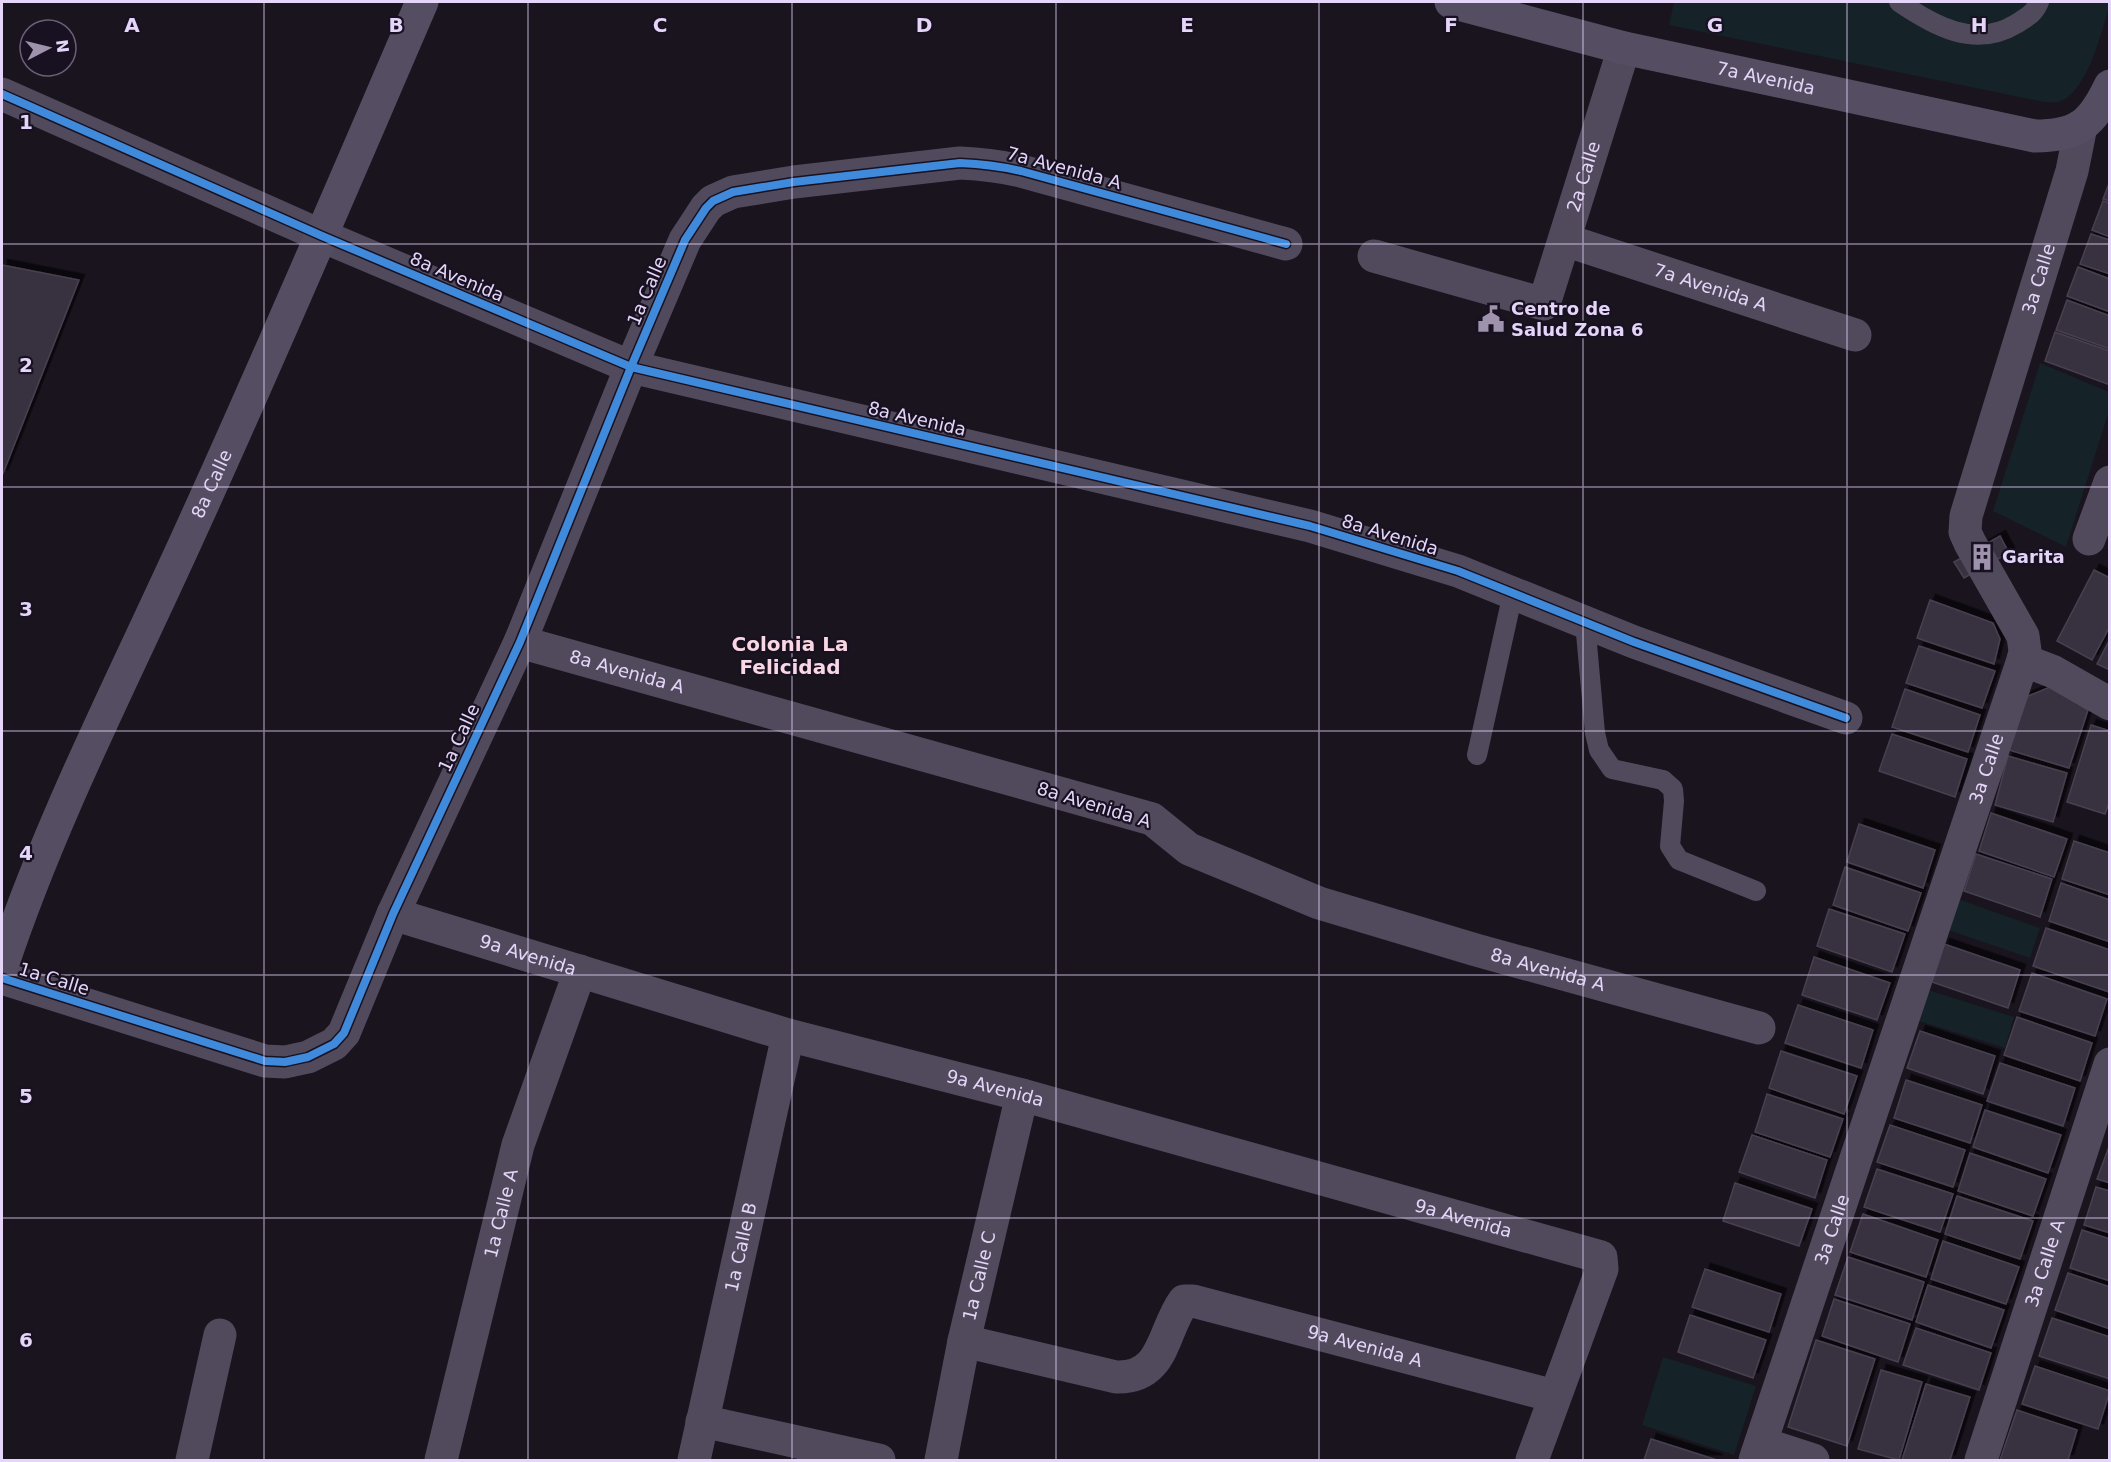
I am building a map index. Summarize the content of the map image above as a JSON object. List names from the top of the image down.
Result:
{
  "streets": {
    "main road": ["7a Avenida", "8a Calle"],
    "street": [
      "7a Avenida A",
      "2a Calle",
      "8a Avenida",
      "3a Calle",
      "1a Calle",
      "8a Avenida A",
      "9a Avenida",
      "1a Calle A",
      "1a Calle B",
      "3a Calle A",
      "1a Calle C",
      "9a Avenida A"
    ]
  },
  "crossings": [
    ["7a Avenida", "2a Calle"],
    ["7a Avenida", "3a Calle"],
    ["7a Avenida A", "2a Calle"],
    ["7a Avenida A", "1a Calle"],
    ["8a Avenida", "1a Calle"],
    ["8a Avenida", "8a Calle"],
    ["1a Calle", "8a Avenida A"],
    ["1a Calle", "9a Avenida"],
    ["9a Avenida", "1a Calle A"],
    ["9a Avenida", "1a Calle B"],
    ["9a Avenida", "1a Calle C"],
    ["9a Avenida", "9a Avenida A"],
    ["1a Calle C", "9a Avenida A"]
  ],
  "districts": ["Colonia La Felicidad"],
  "places": {
    "public building": ["Centro de Salud Zona 6"],
    "building": ["Garita"]
  },
  "north": "right",
  "grid": {
    "columns": [
      "A",
      "B",
      "C",
      "D",
      "E",
      "F",
      "G",
      "H"
    ],
    "rows": [
      "1",
      "2",
      "3",
      "4",
      "5",
      "6"
    ]
  }
}
